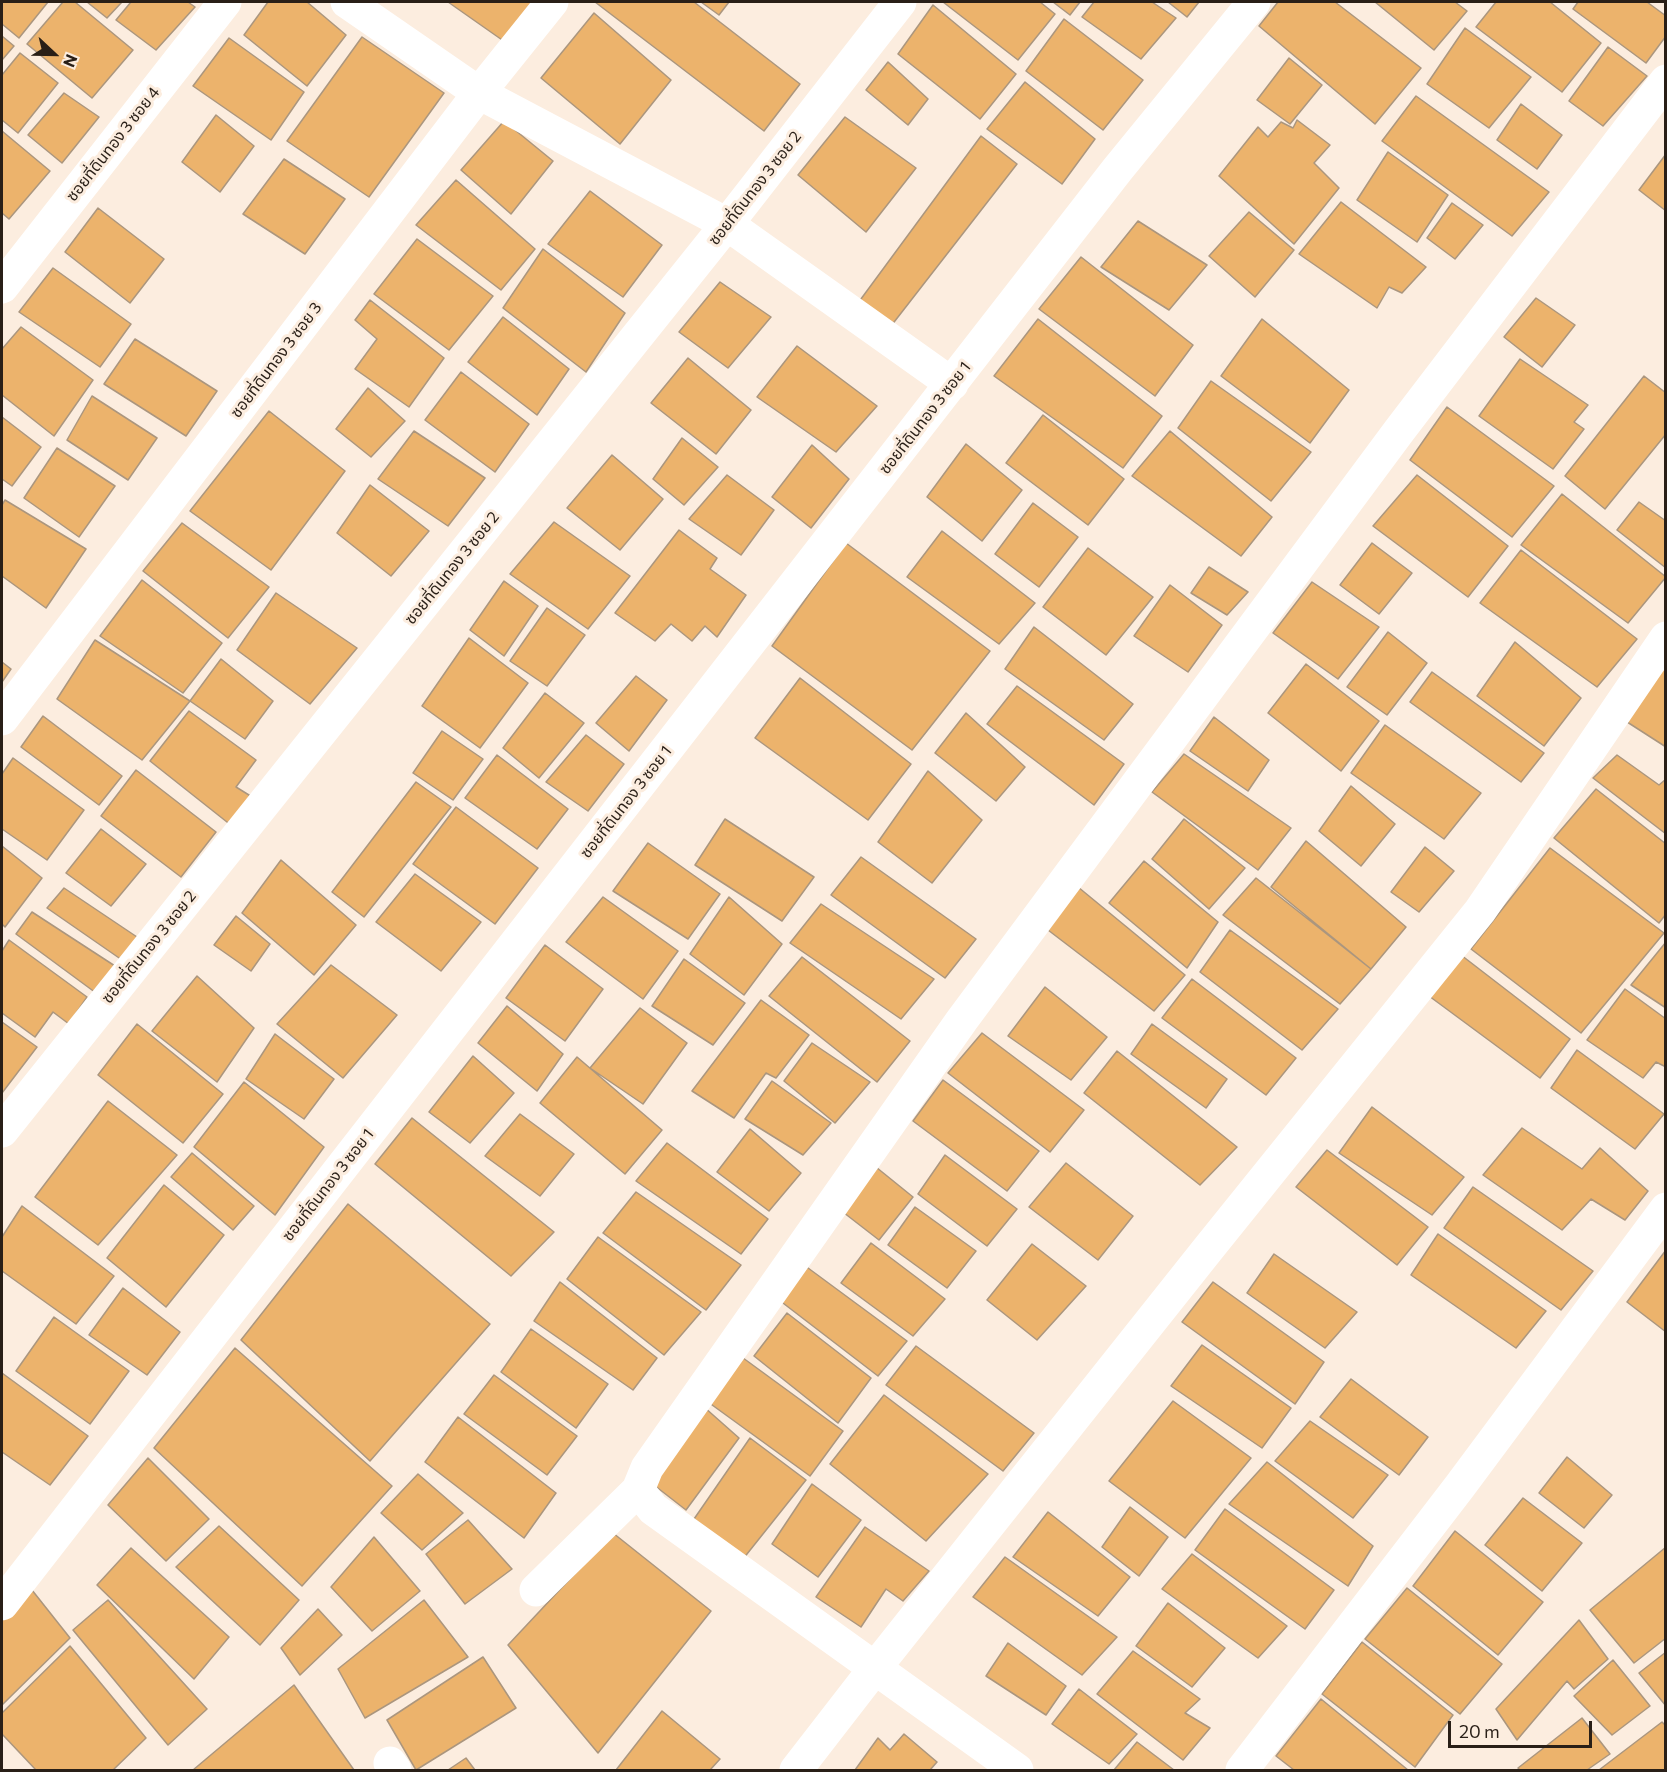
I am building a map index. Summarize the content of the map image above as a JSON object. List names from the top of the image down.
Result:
{
  "streets": {
    "street": [
      "ซอยที่ดินทอง 3 ซอย 4",
      "ซอยที่ดินทอง 3 ซอย 2",
      "ซอยที่ดินทอง 3 ซอย 3",
      "ซอยที่ดินทอง 3 ซอย 1"
    ]
  },
  "scale_bar": "20 m",
  "north": "right"
}
